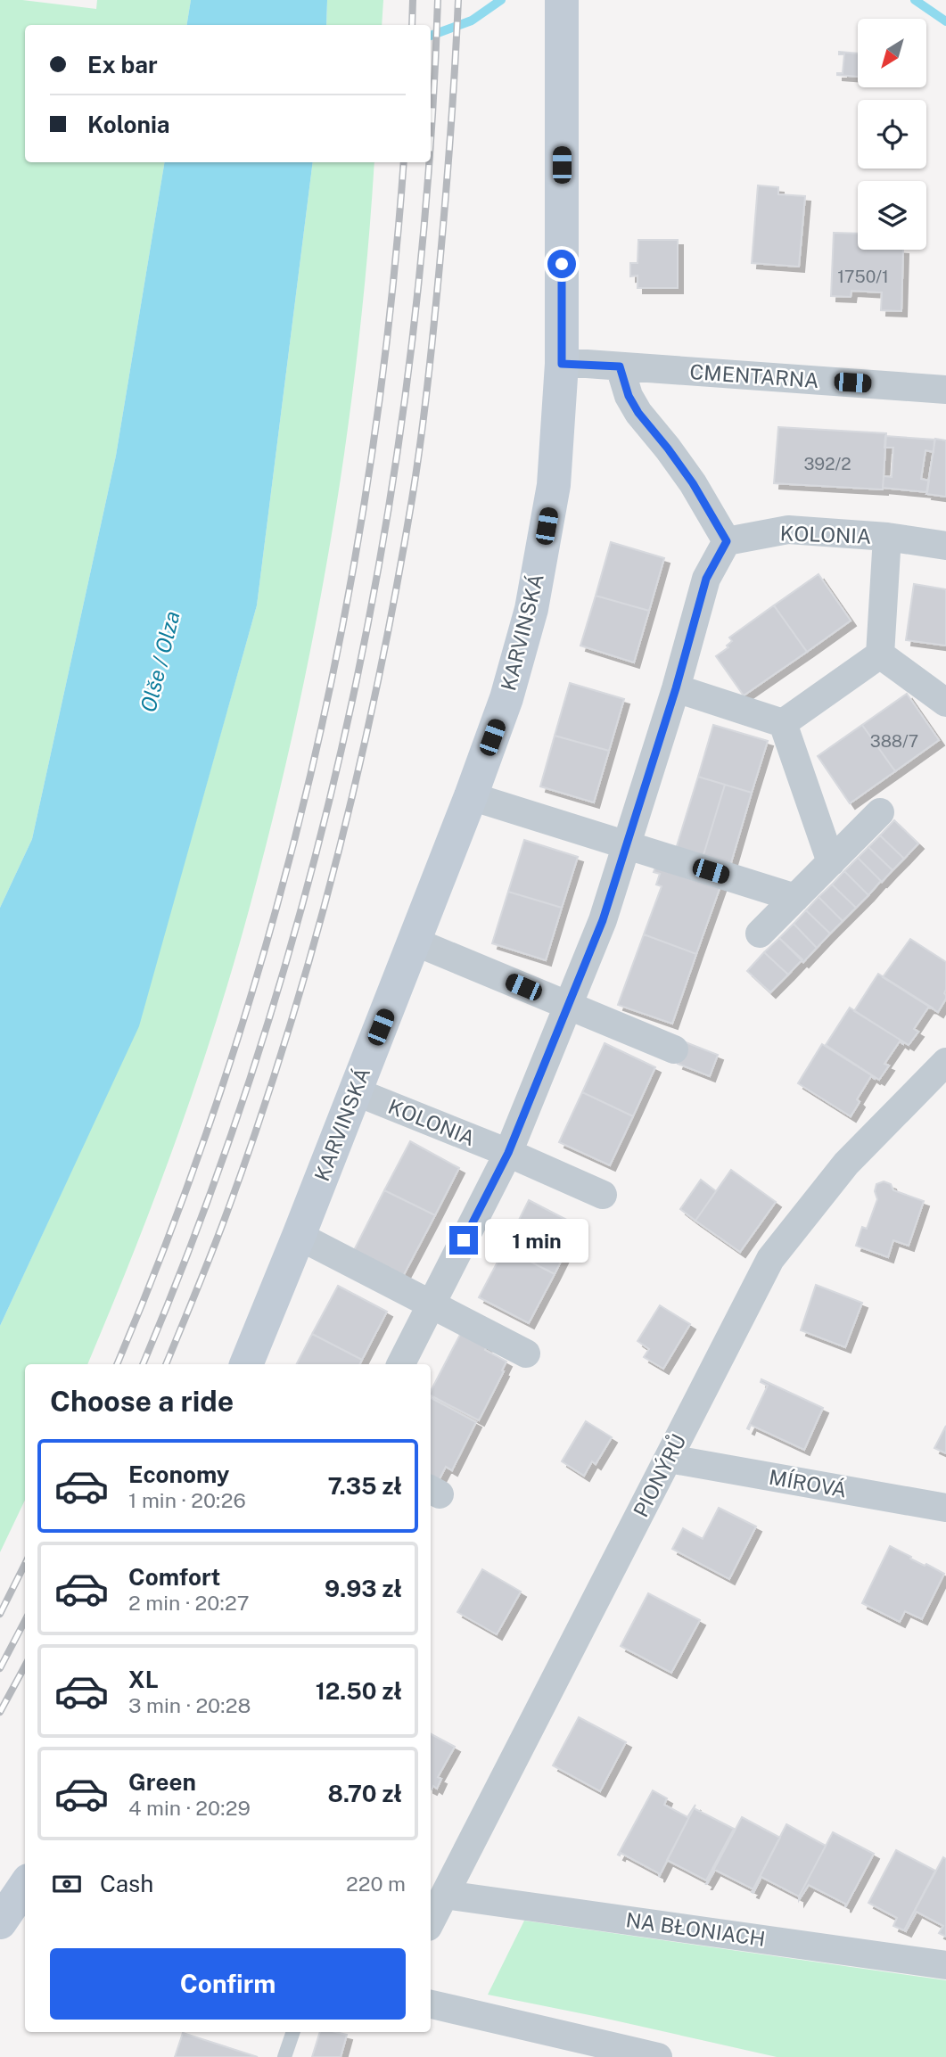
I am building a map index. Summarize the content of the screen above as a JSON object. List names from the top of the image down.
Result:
{
  "streets": {
    "main road": ["KARVINSKÁ"],
    "street": [
      "CMENTARNA",
      "KOLONIA",
      "PIONÝRŮ",
      "MÍROVÁ",
      "NA BŁONIACH"
    ]
  },
  "crossings": [
    ["CMENTARNA", "KARVINSKÁ"],
    ["KOLONIA", "KARVINSKÁ"],
    ["PIONÝRŮ", "MÍROVÁ"],
    ["PIONÝRŮ", "NA BŁONIACH"]
  ],
  "water": ["Olše / Olza"],
  "house_numbers": ["1750/1", "392/2", "388/7"],
  "north": "bottom left",
  "page": {
    "banner": ["Ex bar", "Kolonia"],
    "bubble": "1 min",
    "heading": "Choose a ride",
    "list": [
      {
        "name": "Economy",
        "note": "1 min · 20:26",
        "value": "7.35 zł"
      },
      {
        "name": "Comfort",
        "note": "2 min · 20:27",
        "value": "9.93 zł"
      },
      {
        "name": "XL",
        "note": "3 min · 20:28",
        "value": "12.50 zł"
      },
      {
        "name": "Green",
        "note": "4 min · 20:29",
        "value": "8.70 zł"
      }
    ],
    "pay": ["Cash", "220 m"],
    "buttons": "Confirm"
  }
}
